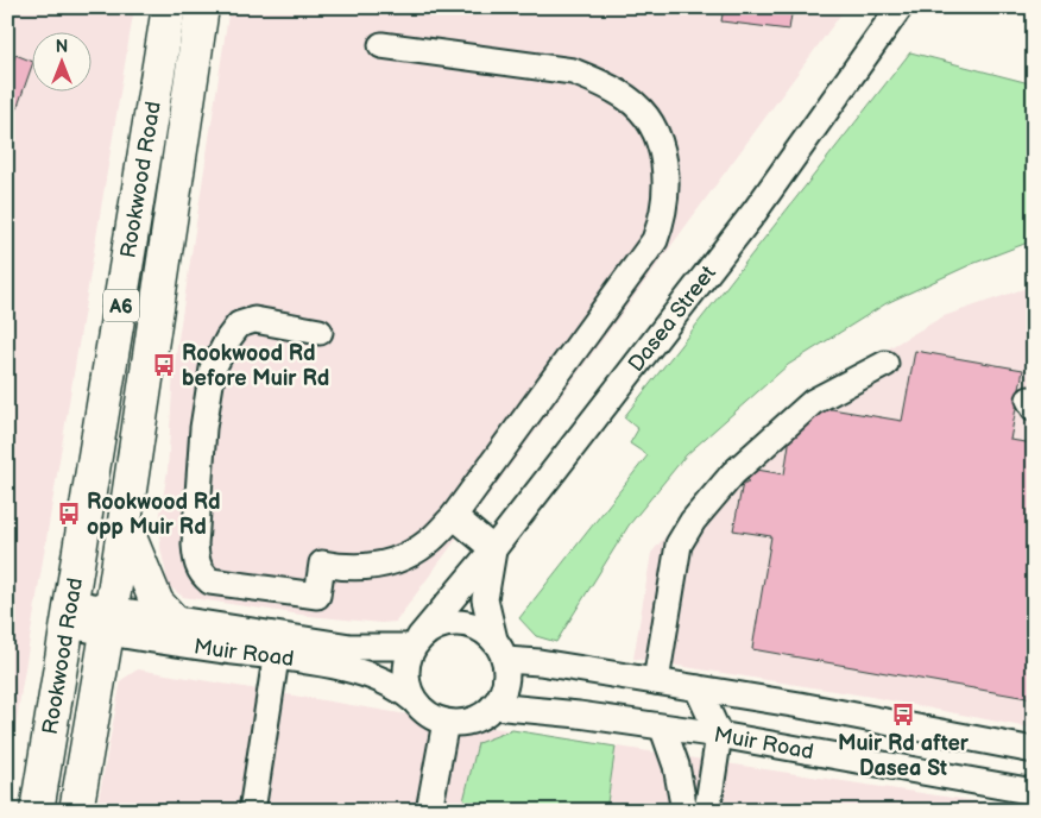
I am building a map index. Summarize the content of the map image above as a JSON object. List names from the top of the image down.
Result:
{
  "streets": {
    "highway": ["Rookwood Road", "A6"],
    "street": ["Dasea Street", "Muir Road"]
  },
  "crossings": [
    ["Rookwood Road", "Muir Road"],
    ["Dasea Street", "Muir Road"]
  ],
  "places": {
    "bus stop": ["Rookwood Rd before Muir Rd", "Rookwood Rd opp Muir Rd", "Muir Rd after Dasea St"]
  },
  "north": "top"
}
